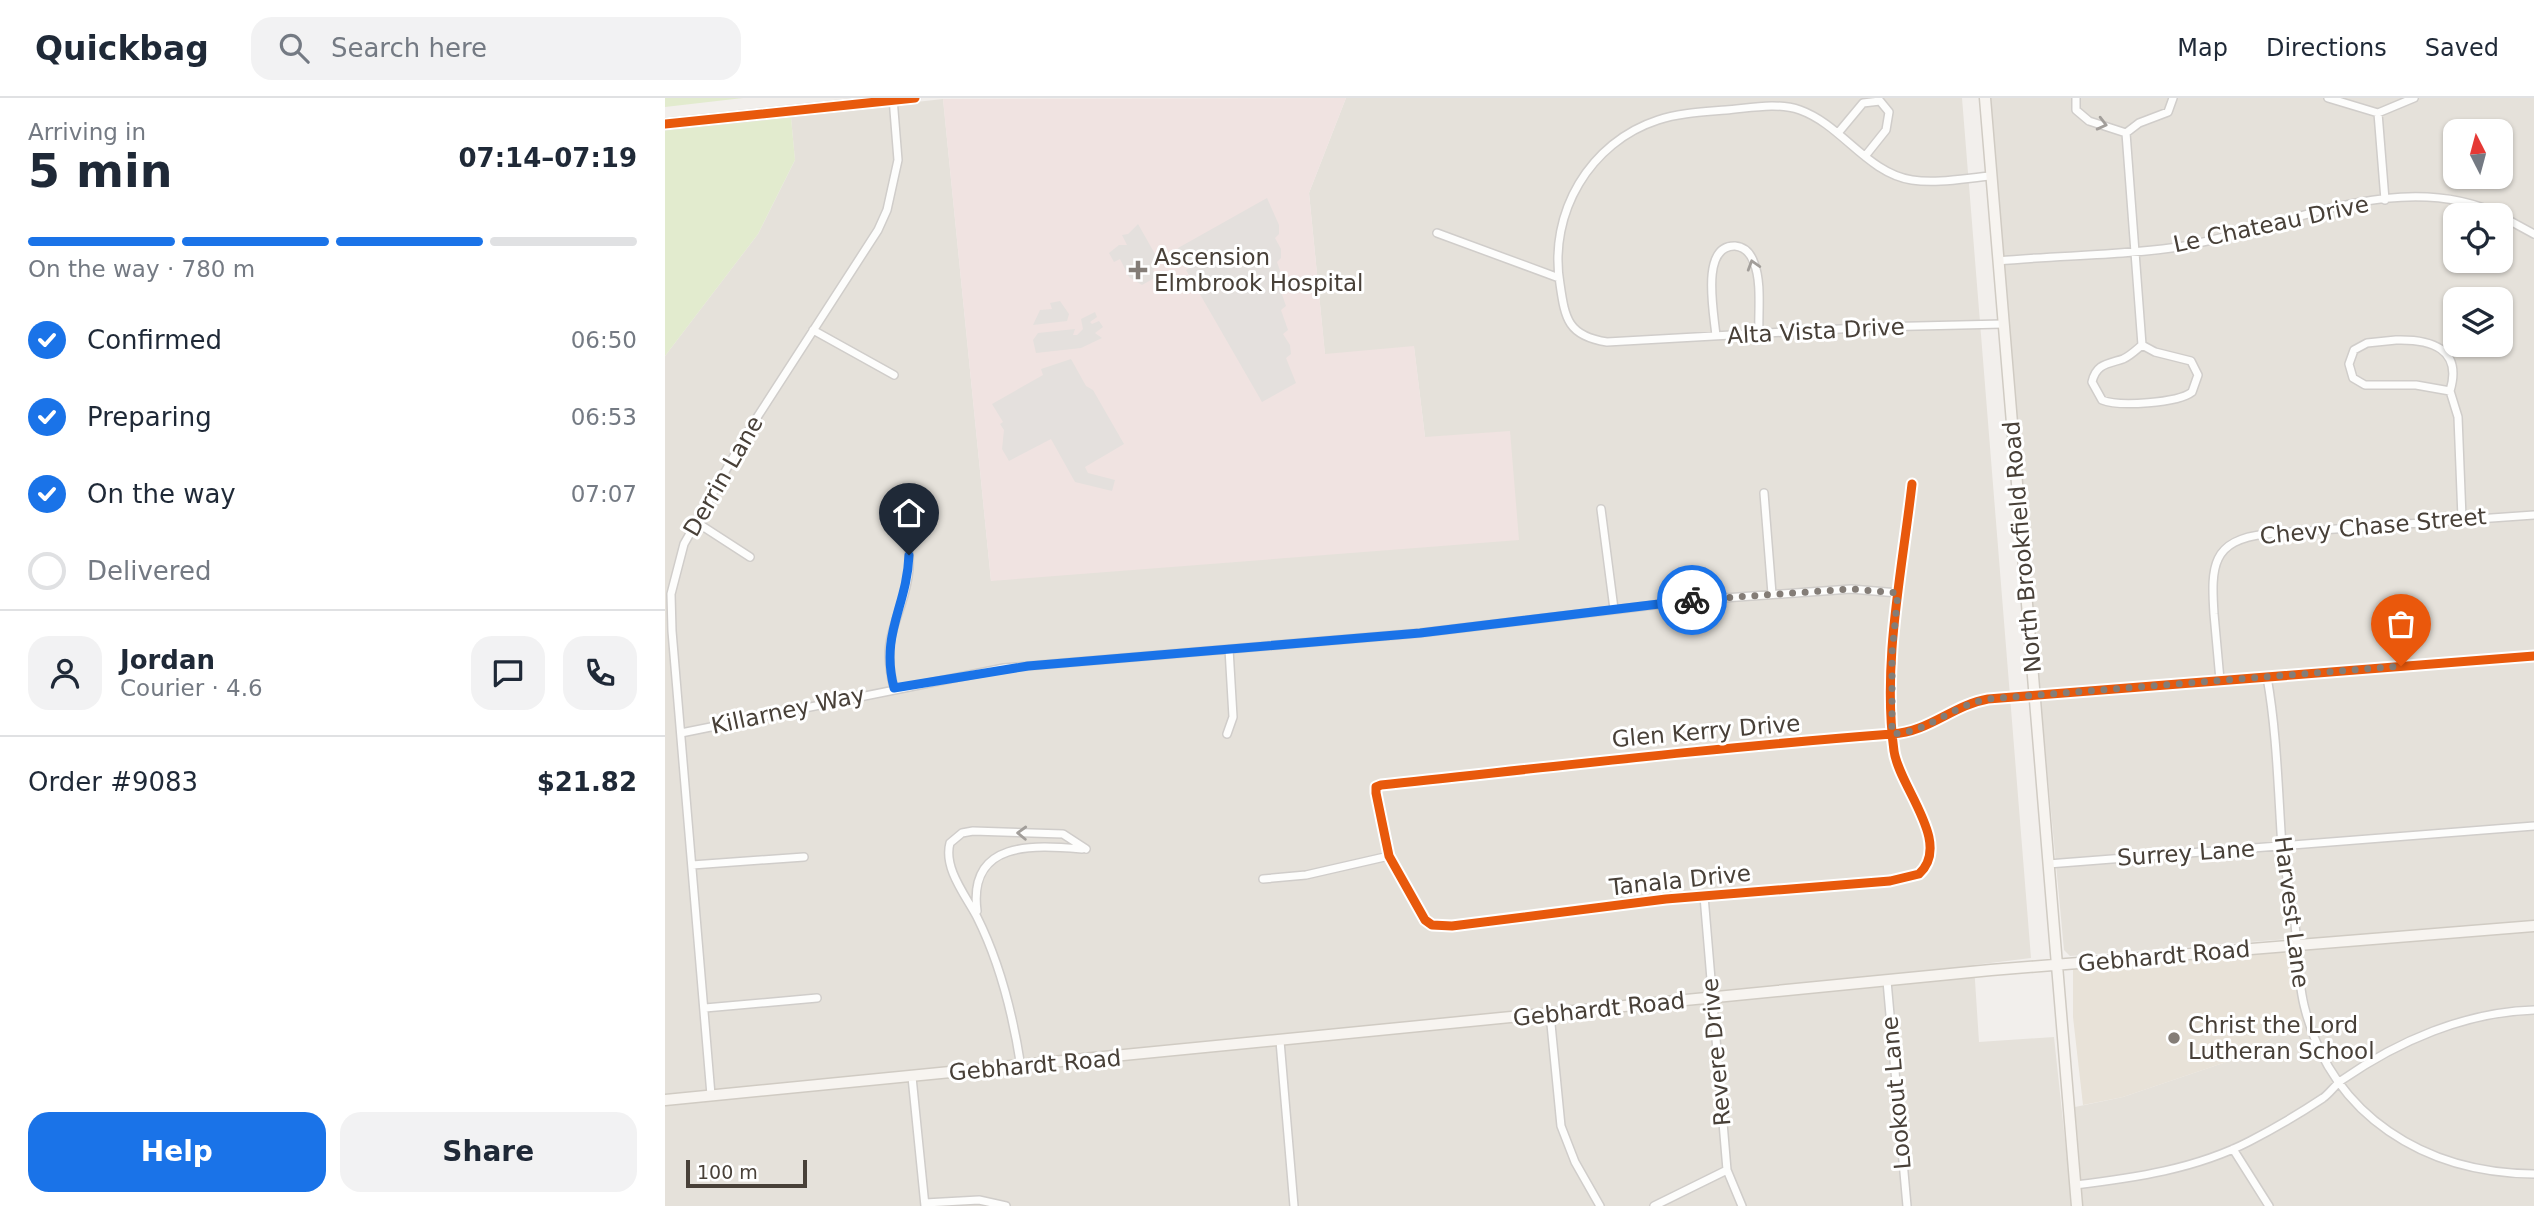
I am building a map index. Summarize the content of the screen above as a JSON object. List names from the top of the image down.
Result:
{
  "streets": {
    "street": [
      "Le Chateau Drive",
      "Alta Vista Drive",
      "Derrin Lane",
      "Chevy Chase Street",
      "North Brookfield Road",
      "Killarney Way",
      "Glen Kerry Drive",
      "Surrey Lane",
      "Tanala Drive",
      "Harvest Lane",
      "Gebhardt Road",
      "Revere Drive",
      "Lookout Lane"
    ]
  },
  "crossings": [
    ["Le Chateau Drive", "North Brookfield Road"],
    ["Alta Vista Drive", "North Brookfield Road"],
    ["Derrin Lane", "Killarney Way"],
    ["Derrin Lane", "Gebhardt Road"],
    ["Chevy Chase Street", "Glen Kerry Drive"],
    ["North Brookfield Road", "Glen Kerry Drive"],
    ["North Brookfield Road", "Surrey Lane"],
    ["North Brookfield Road", "Gebhardt Road"],
    ["Glen Kerry Drive", "Tanala Drive"],
    ["Glen Kerry Drive", "Harvest Lane"],
    ["Surrey Lane", "Harvest Lane"],
    ["Tanala Drive", "Revere Drive"],
    ["Harvest Lane", "Gebhardt Road"],
    ["Gebhardt Road", "Revere Drive"],
    ["Gebhardt Road", "Lookout Lane"]
  ],
  "places": {
    "health": ["Ascension Elmbrook Hospital"],
    "other": ["Christ the Lord Lutheran School"]
  },
  "scale_bar": "100 m",
  "north": "top",
  "page": {
    "header": "Quickbag",
    "search": "Search here",
    "nav": ["Map", "Directions", "Saved"],
    "heading": ["5 min", "Arriving in", "07:14–07:19"],
    "panel": [
      "Jordan",
      "Courier · 4.6",
      "Order #9083",
      "$21.82"
    ],
    "bar": "On the way · 780 m",
    "list": [
      ["Confirmed", "06:50"],
      ["Preparing", "06:53"],
      ["On the way", "07:07"],
      "Delivered"
    ],
    "buttons": ["Help", "Share"],
    "scale": "100 m"
  }
}
